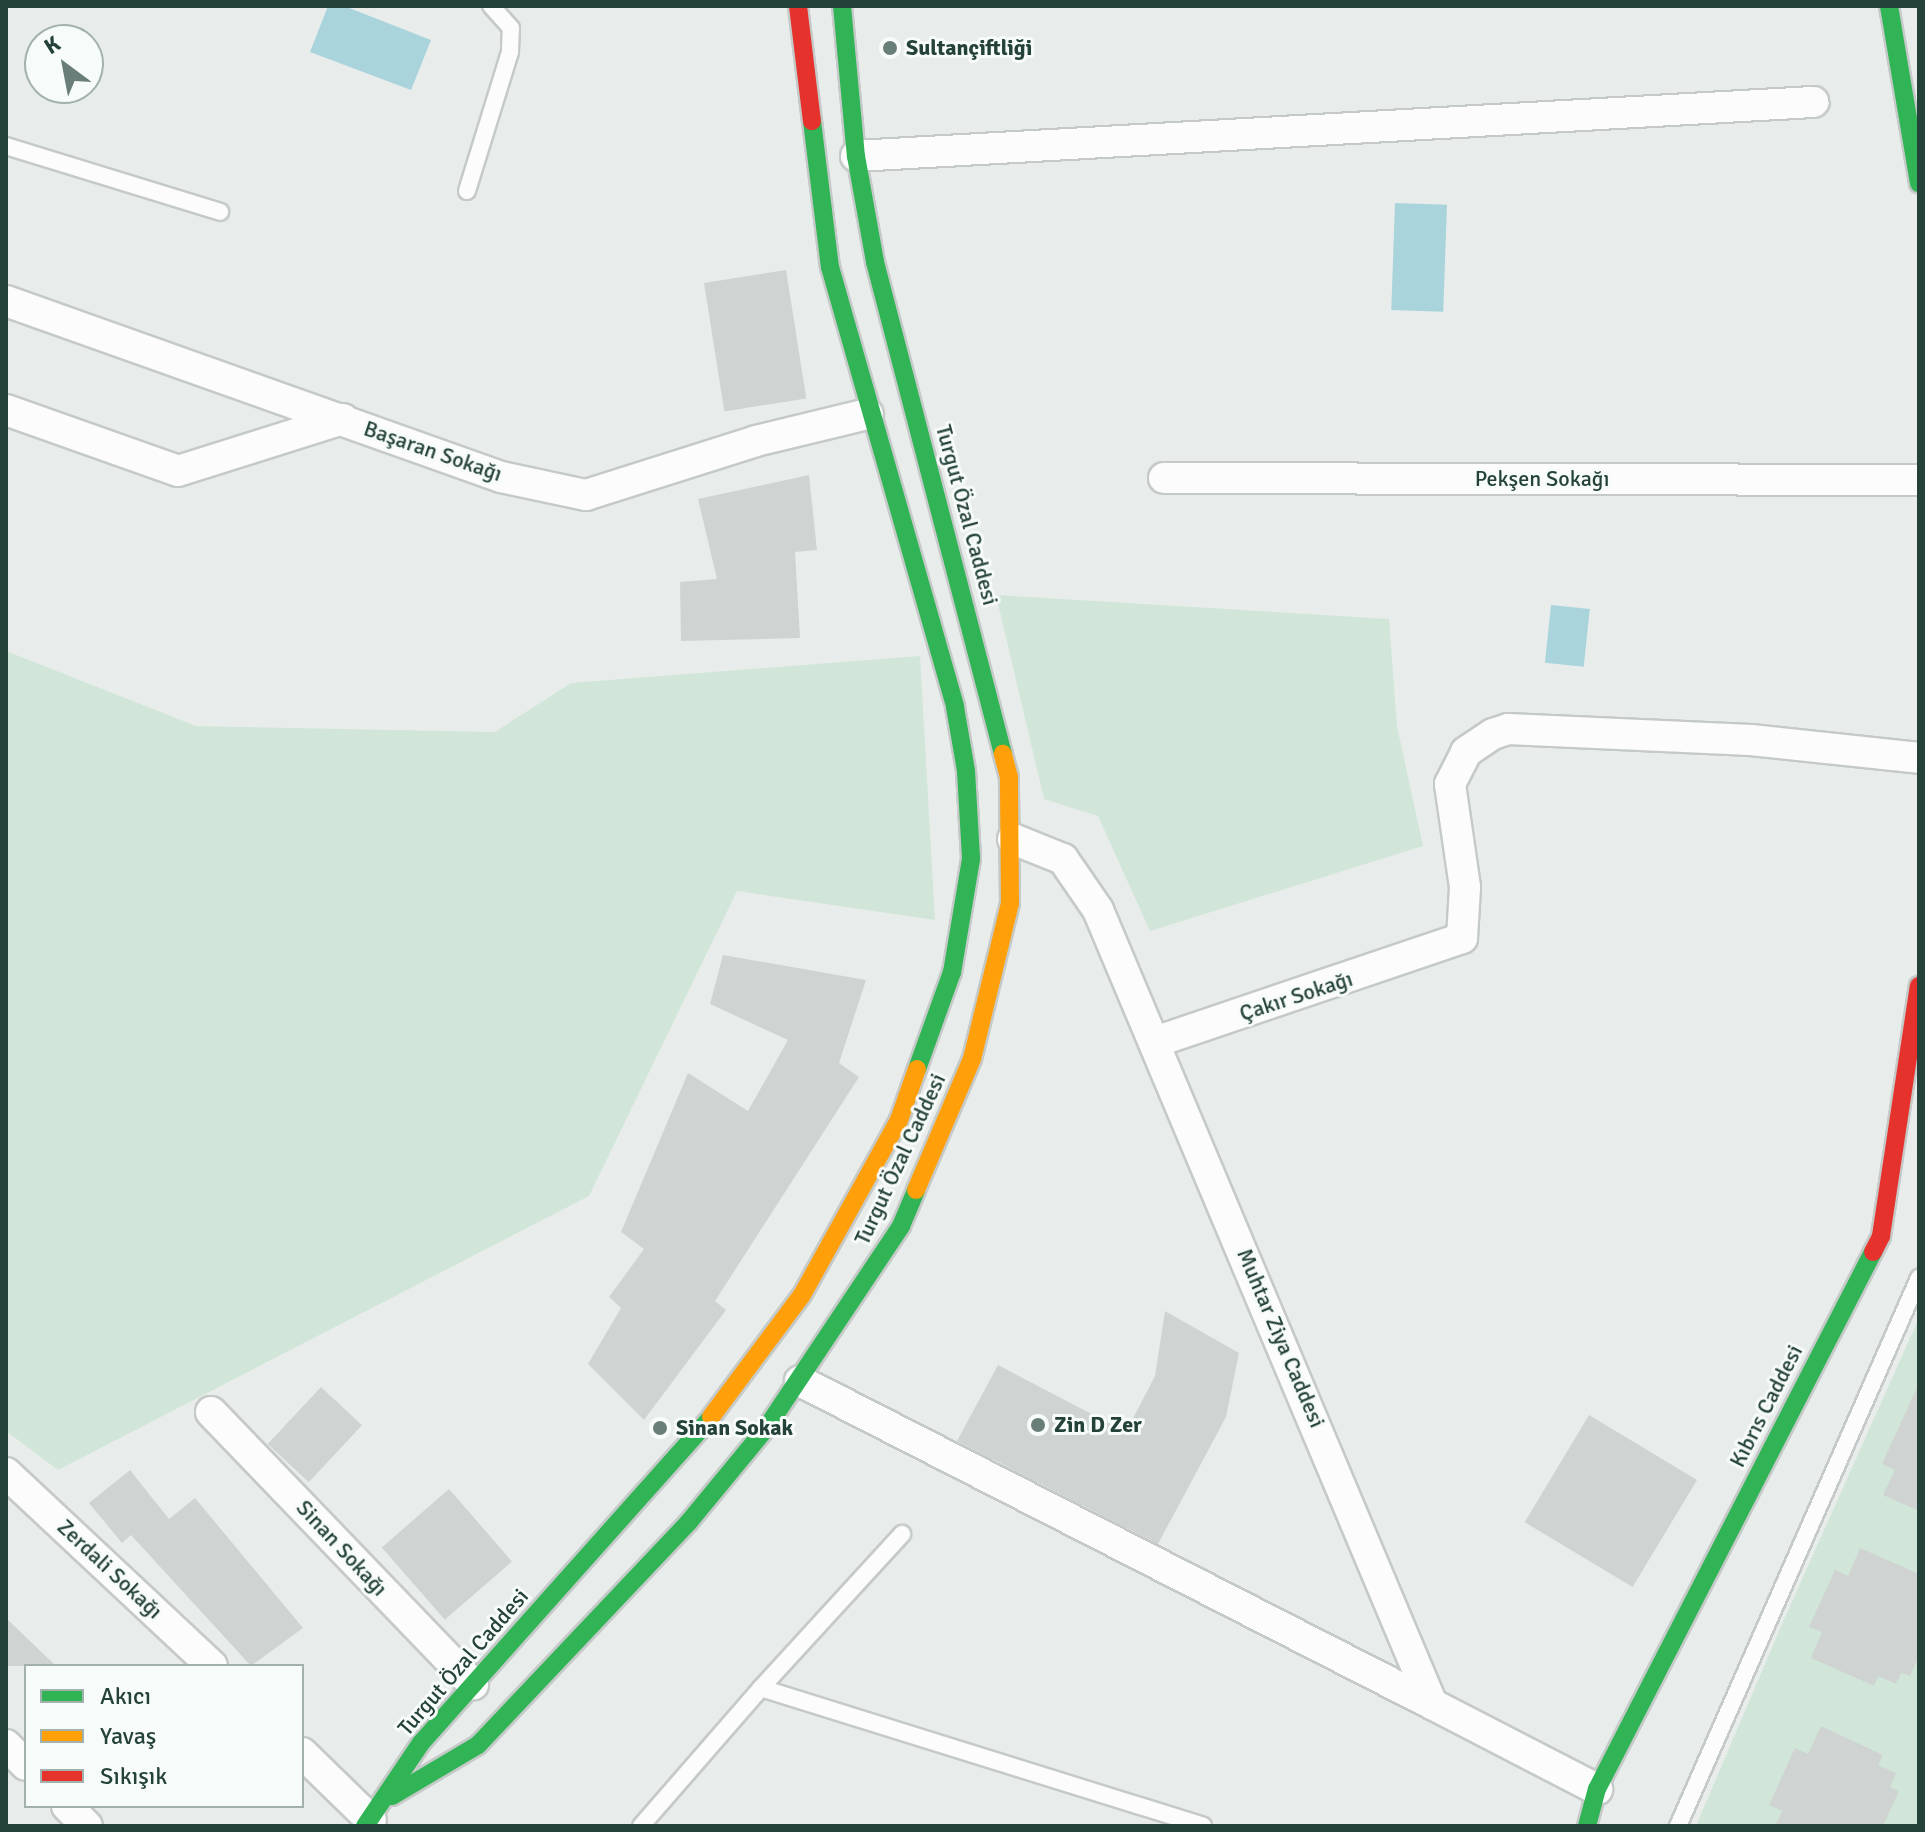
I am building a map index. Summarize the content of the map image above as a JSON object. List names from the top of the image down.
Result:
{
  "streets": {
    "main road": ["Turgut Özal Caddesi", "Kıbrıs Caddesi"],
    "street": [
      "Başaran Sokağı",
      "Pekşen Sokağı",
      "Çakır Sokağı",
      "Muhtar Ziya Caddesi",
      "Sinan Sokağı",
      "Zerdali Sokağı"
    ]
  },
  "crossings": [
    ["Başaran Sokağı", "Turgut Özal Caddesi"],
    ["Turgut Özal Caddesi", "Muhtar Ziya Caddesi"],
    ["Turgut Özal Caddesi", "Sinan Sokağı"],
    ["Çakır Sokağı", "Muhtar Ziya Caddesi"]
  ],
  "places": ["Sultançiftliği", "Zin D Zer", "Sinan Sokak"],
  "legend": ["Akıcı", "Yavaş", "Sıkışık"],
  "north": "top left"
}
